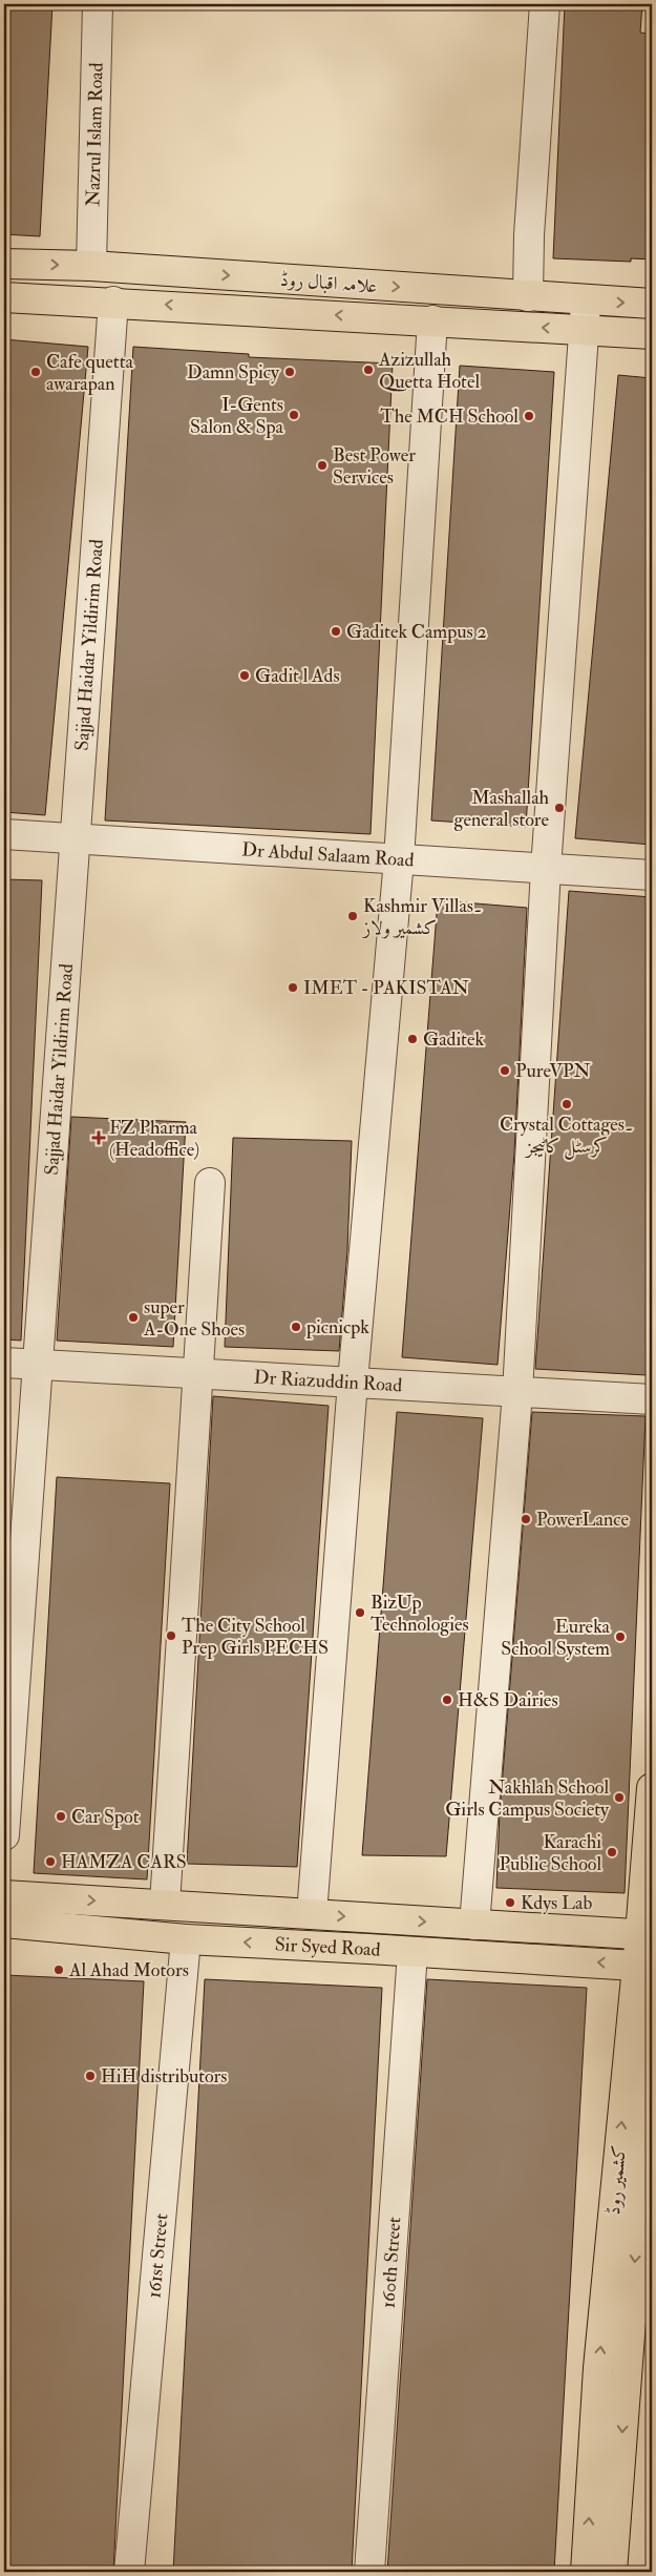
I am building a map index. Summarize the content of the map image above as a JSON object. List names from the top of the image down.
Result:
{
  "streets": {
    "main road": ["علامہ اقبال روڈ", "Sir Syed Road", "کشمیر روڈ"],
    "street": [
      "Nazrul Islam Road",
      "Sajjad Haidar Yildirim Road",
      "Dr Abdul Salaam Road",
      "Dr Riazuddin Road",
      "161st Street",
      "160th Street"
    ]
  },
  "crossings": [
    ["Nazrul Islam Road", "علامہ اقبال روڈ"],
    ["علامہ اقبال روڈ", "Sajjad Haidar Yildirim Road"],
    ["Sajjad Haidar Yildirim Road", "Dr Abdul Salaam Road"],
    ["Sajjad Haidar Yildirim Road", "Dr Riazuddin Road"],
    ["Sir Syed Road", "کشمیر روڈ"],
    ["Sir Syed Road", "161st Street"],
    ["Sir Syed Road", "160th Street"]
  ],
  "places": {
    "other": [
      "Azizullah Quetta Hotel",
      "Cafe quetta awarapan",
      "Damn Spicy",
      "I-Gents Salon & Spa",
      "The MCH School",
      "Best Power Services",
      "Gaditek Campus 2",
      "Gadit l Ads",
      "Mashallah general store",
      "Kashmir Villas۔ کشمیر ولاز",
      "IMET - PAKISTAN",
      "Gaditek",
      "PureVPN",
      "Crystal Cottages۔ کرسٹل کاٹیجز",
      "super A-One Shoes",
      "picnicpk",
      "PowerLance",
      "BizUp Technologies",
      "The City School Prep Girls PECHS",
      "Eureka School System",
      "H&S Dairies",
      "Nakhlah School Girls Campus Society",
      "Car Spot",
      "Karachi Public School",
      "HAMZA CARS",
      "Kdys Lab",
      "Al Ahad Motors",
      "HiH distributors"
    ],
    "health": ["FZ Pharma (Headoffice)"]
  }
}
